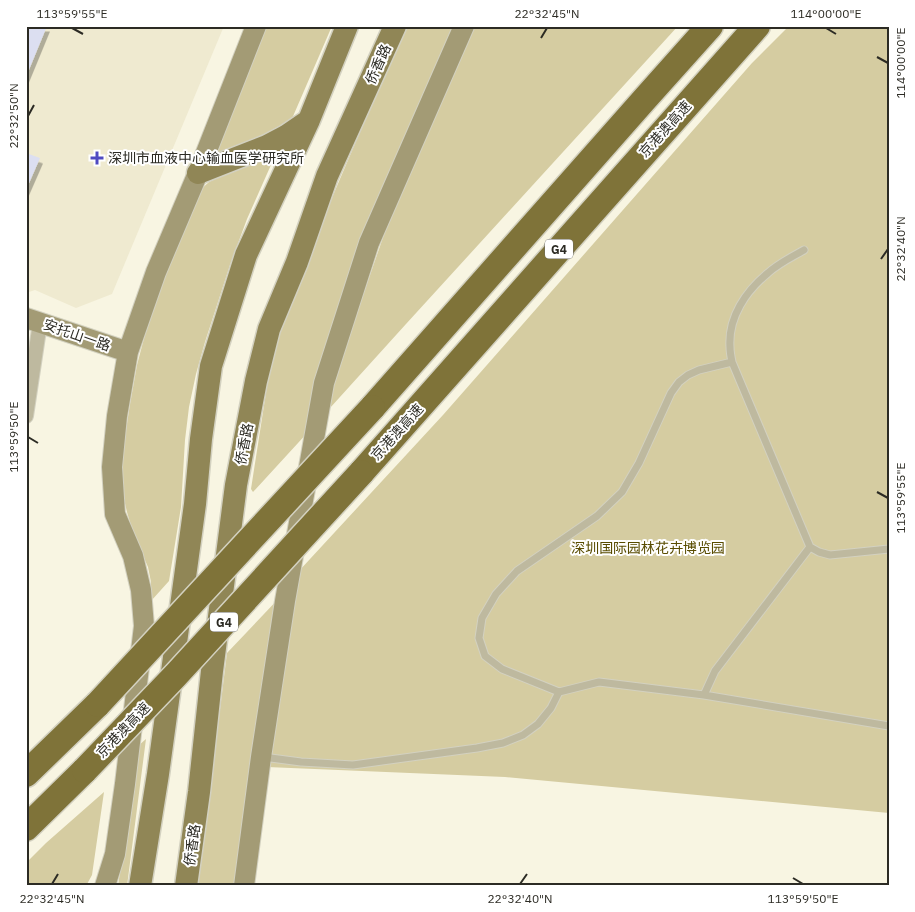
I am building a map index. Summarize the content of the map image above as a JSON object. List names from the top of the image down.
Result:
{
  "streets": {
    "highway": ["京港澳高速", "G4"],
    "main road": ["侨香路", "安托山一路"]
  },
  "parks": ["深圳国际园林花卉博览园"],
  "places": {
    "health": ["深圳市血液中心输血医学研究所"]
  },
  "coordinates": [
    "113°59'55\"E",
    "22°32'45\"N",
    "114°00'00\"E",
    "22°32'50\"N",
    "22°32'40\"N",
    "113°59'50\"E"
  ]
}
